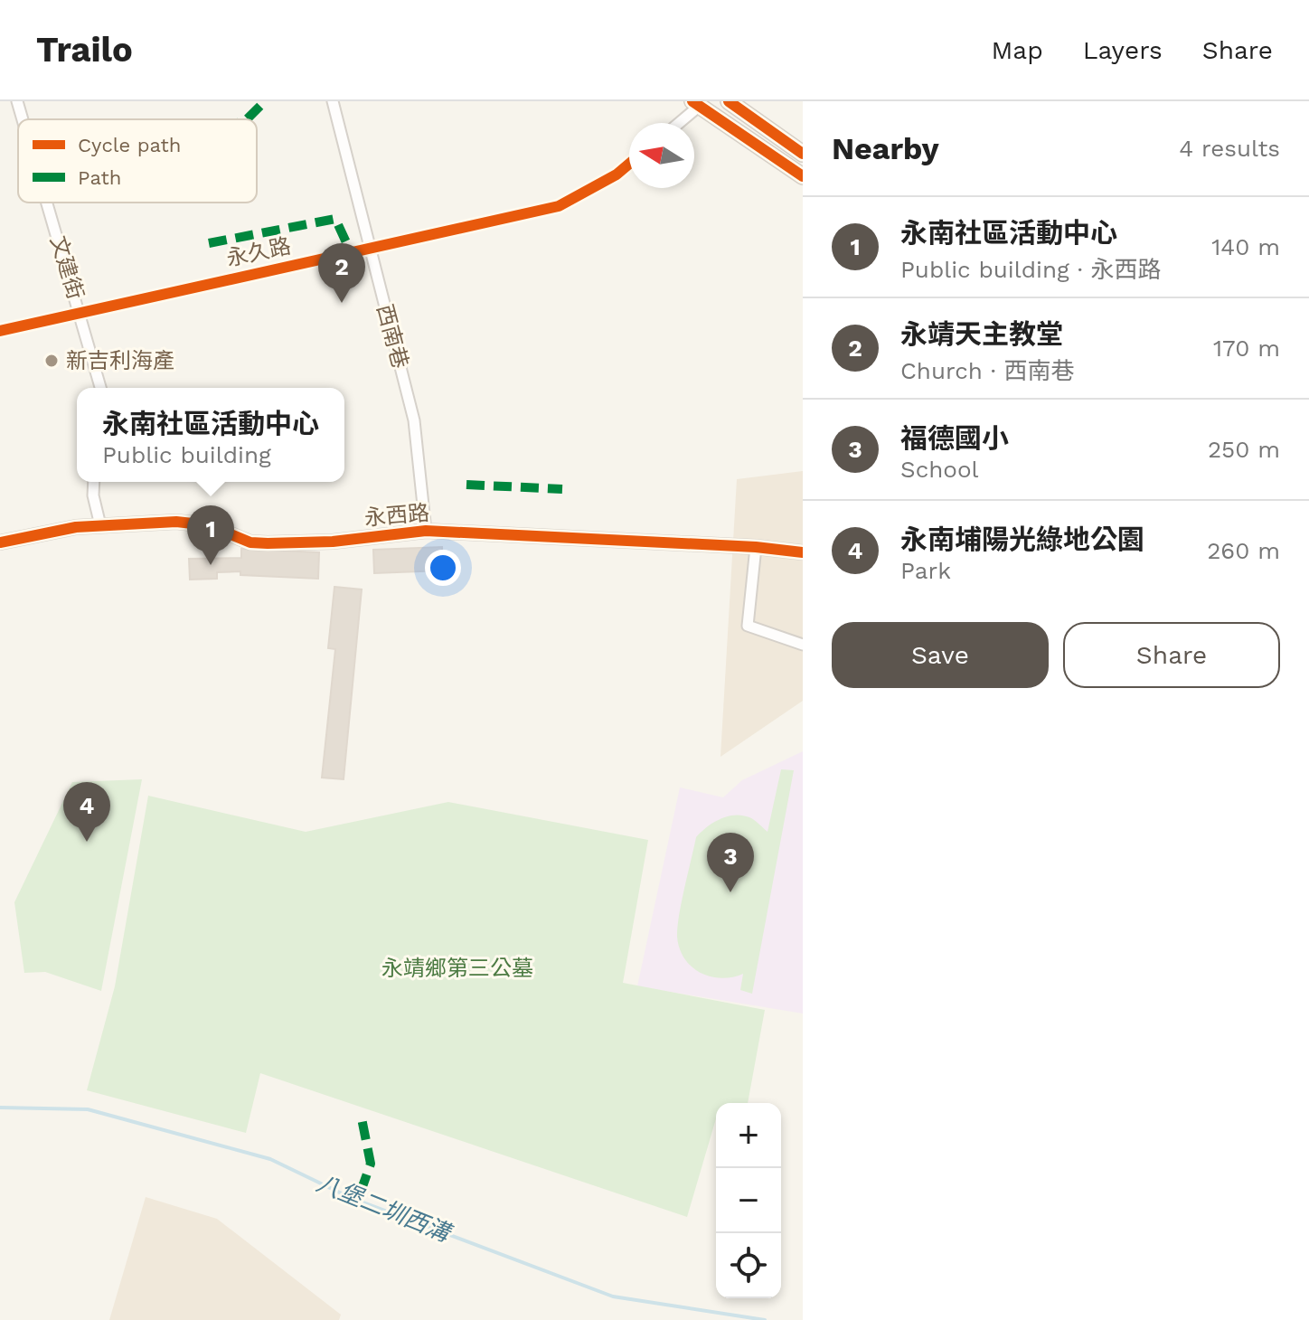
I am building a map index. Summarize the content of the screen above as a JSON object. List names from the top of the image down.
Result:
{
  "streets": {
    "street": [
      "永久路",
      "文建街",
      "西南巷",
      "永西路"
    ]
  },
  "crossings": [
    ["永久路", "文建街"],
    ["永久路", "西南巷"],
    ["西南巷", "永西路"]
  ],
  "water": ["八堡二圳西溝"],
  "parks": ["永靖鄉第三公墓"],
  "places": ["新吉利海產"],
  "legend": ["Cycle path", "Path"],
  "north": "left",
  "page": {
    "header": "Trailo",
    "nav": ["Map", "Layers", "Share"],
    "heading": ["Nearby", "4 results"],
    "list": [
      {
        "mark": "1",
        "name": "永南社區活動中心",
        "note": "Public building · 永西路",
        "value": "140 m"
      },
      {
        "mark": "2",
        "name": "永靖天主教堂",
        "note": "Church · 西南巷",
        "value": "170 m"
      },
      {
        "mark": "3",
        "name": "福德國小",
        "note": "School",
        "value": "250 m"
      },
      {
        "mark": "4",
        "name": "永南埔陽光綠地公園",
        "note": "Park",
        "value": "260 m"
      }
    ],
    "pins": [
      "2",
      "1",
      "4",
      "3"
    ],
    "popup": ["永南社區活動中心", "Public building"],
    "buttons": ["Save", "Share"],
    "map_buttons": ["+", "−"]
  }
}
